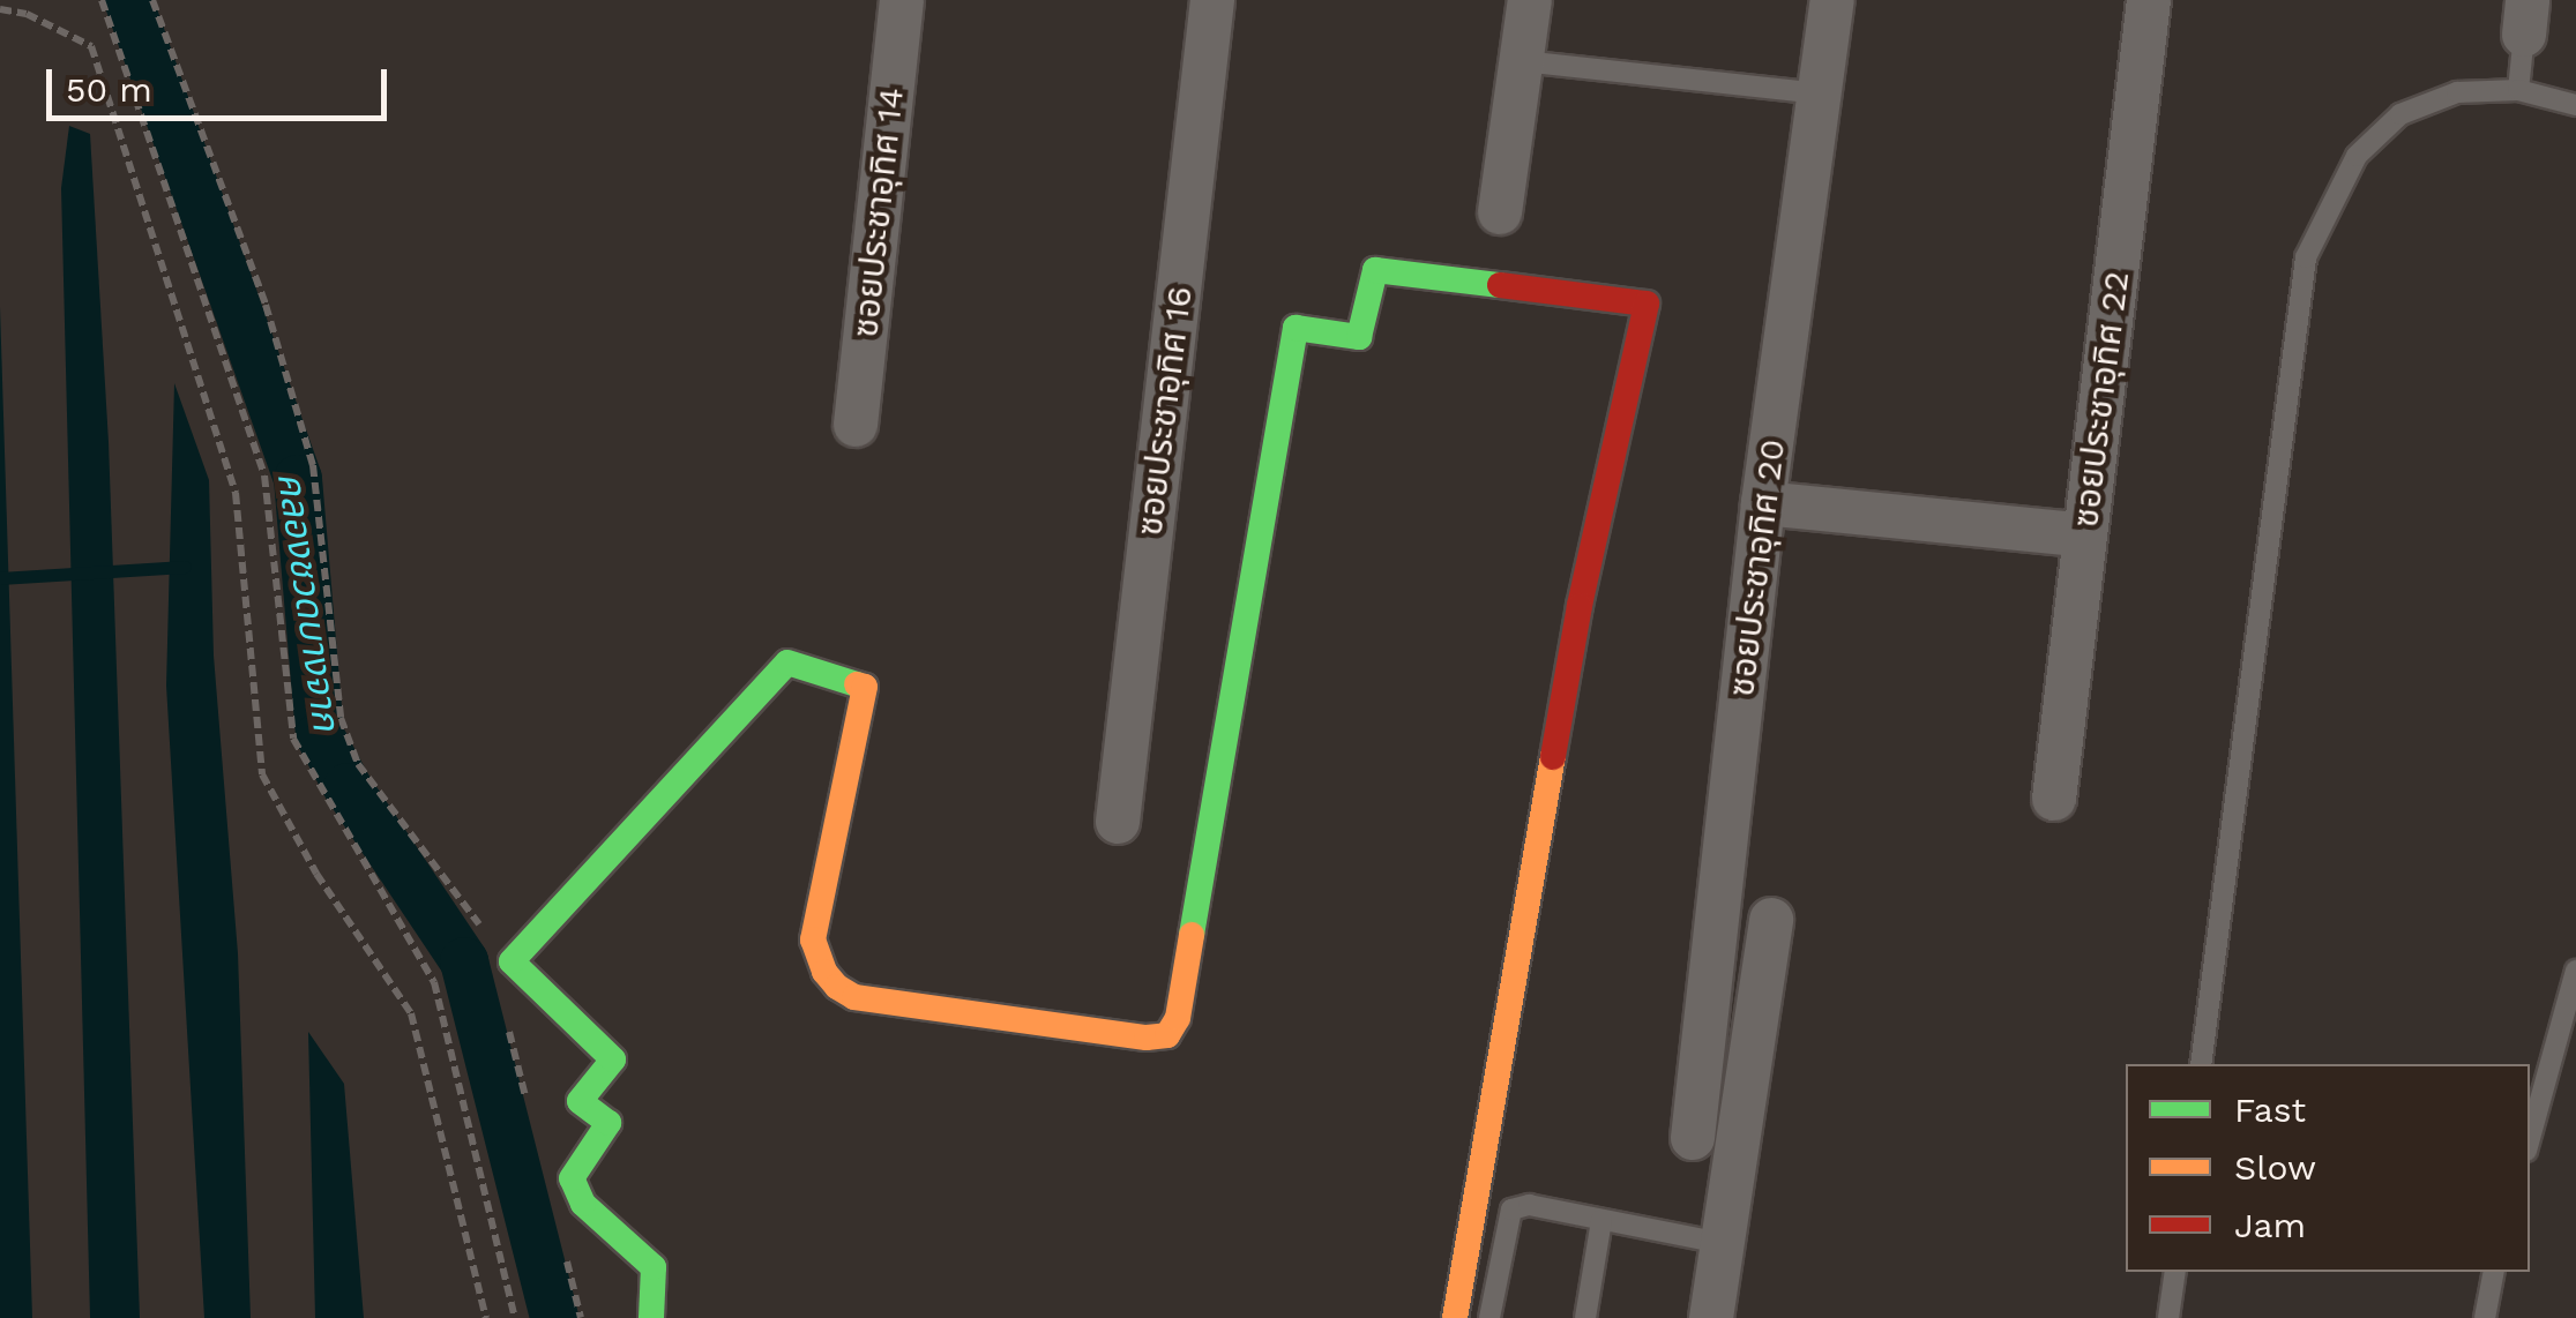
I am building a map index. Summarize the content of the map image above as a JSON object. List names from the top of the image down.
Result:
{
  "streets": {
    "street": [
      "ซอยประชาอุทิศ 14",
      "ซอยประชาอุทิศ 22",
      "ซอยประชาอุทิศ 16",
      "ซอยประชาอุทิศ 20"
    ]
  },
  "water": ["คลองชวดบางจาก"],
  "legend": ["Fast", "Slow", "Jam"],
  "scale_bar": "50 m"
}
